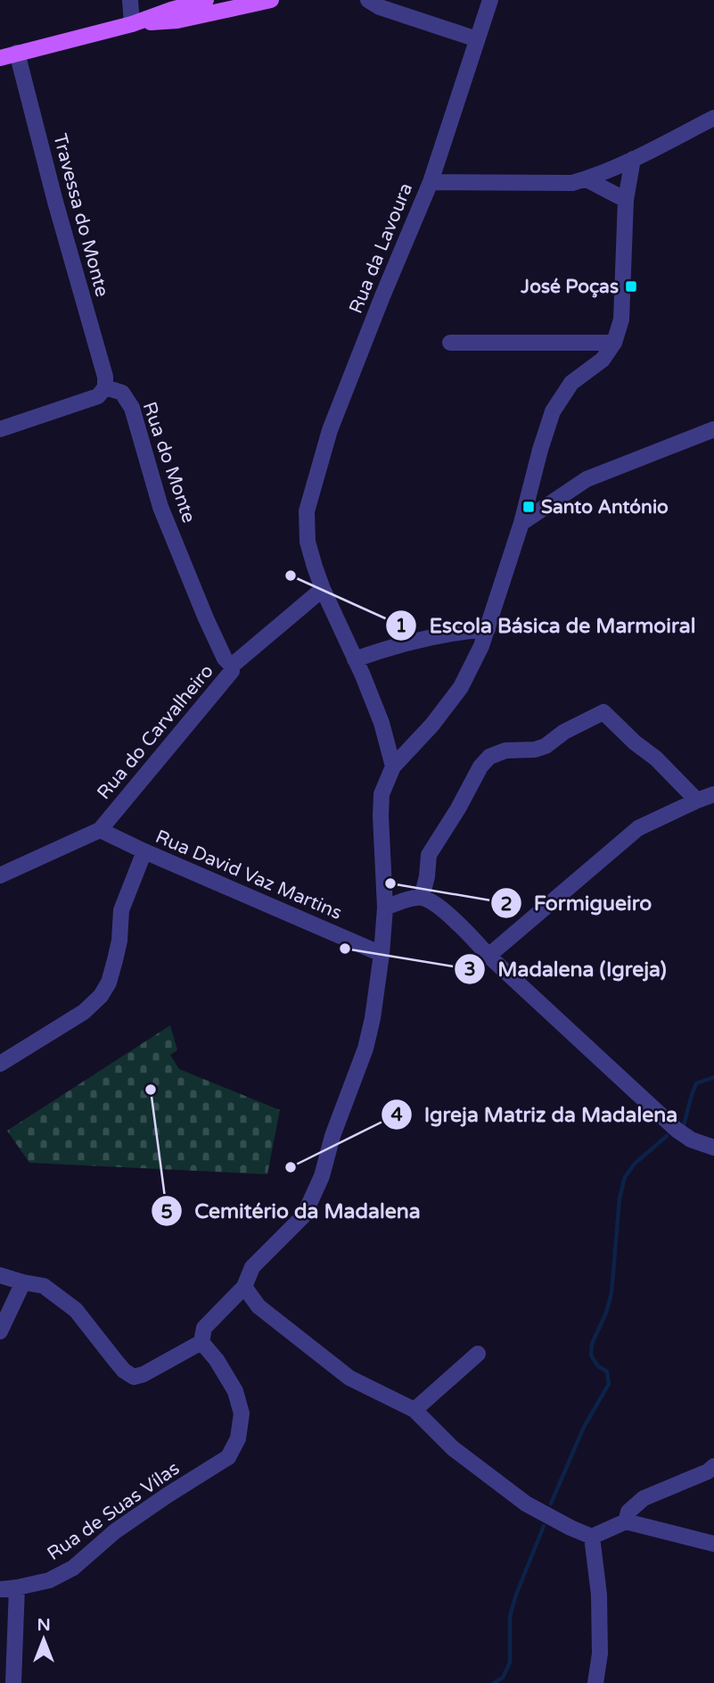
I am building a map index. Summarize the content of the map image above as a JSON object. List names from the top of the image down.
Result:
{
  "streets": {
    "street": [
      "Travessa do Monte",
      "Rua da Lavoura",
      "Rua do Monte",
      "Rua do Carvalheiro",
      "Rua David Vaz Martins",
      "Rua de Suas Vílas"
    ]
  },
  "crossings": [
    ["Travessa do Monte", "Rua do Monte"],
    ["Rua da Lavoura", "Rua do Carvalheiro"],
    ["Rua do Monte", "Rua do Carvalheiro"],
    ["Rua do Carvalheiro", "Rua David Vaz Martins"]
  ],
  "places": {
    "transit": ["José Poças", "Santo António"],
    "other": [
      "Escola Básica de Marmoiral",
      "Formigueiro",
      "Madalena (Igreja)",
      "Cemitério da Madalena",
      "Igreja Matriz da Madalena"
    ]
  },
  "north": "top"
}
